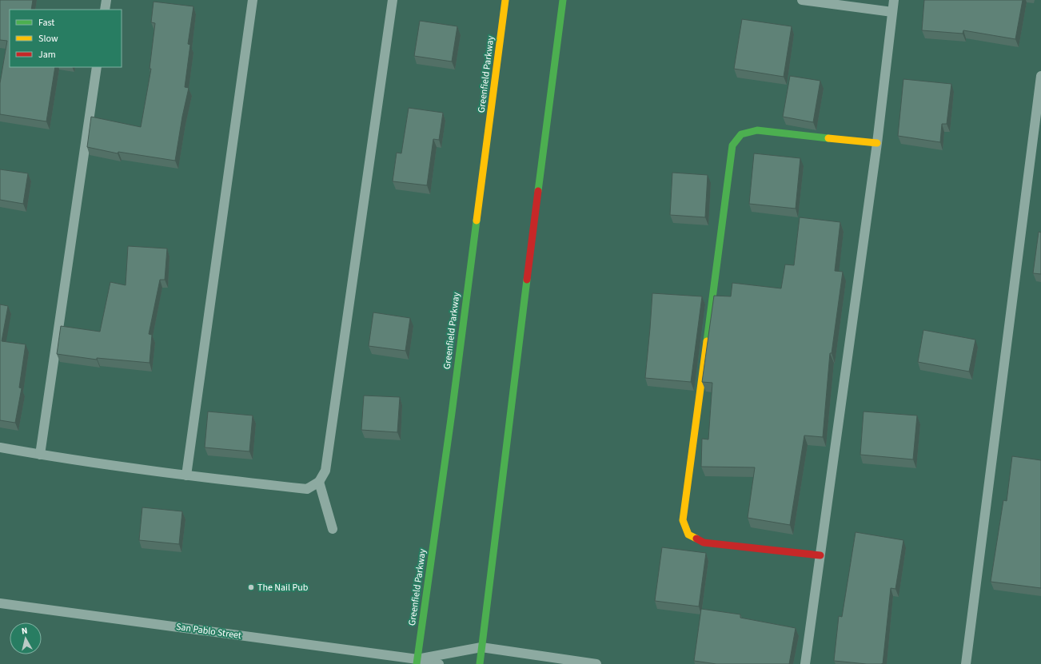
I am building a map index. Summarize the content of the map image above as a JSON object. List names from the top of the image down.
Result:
{
  "streets": {
    "main road": ["Greenfield Parkway"],
    "street": ["San Pablo Street"]
  },
  "crossings": [
    ["Greenfield Parkway", "San Pablo Street"]
  ],
  "places": ["The Nail Pub"],
  "legend": ["Fast", "Slow", "Jam"],
  "north": "top"
}
